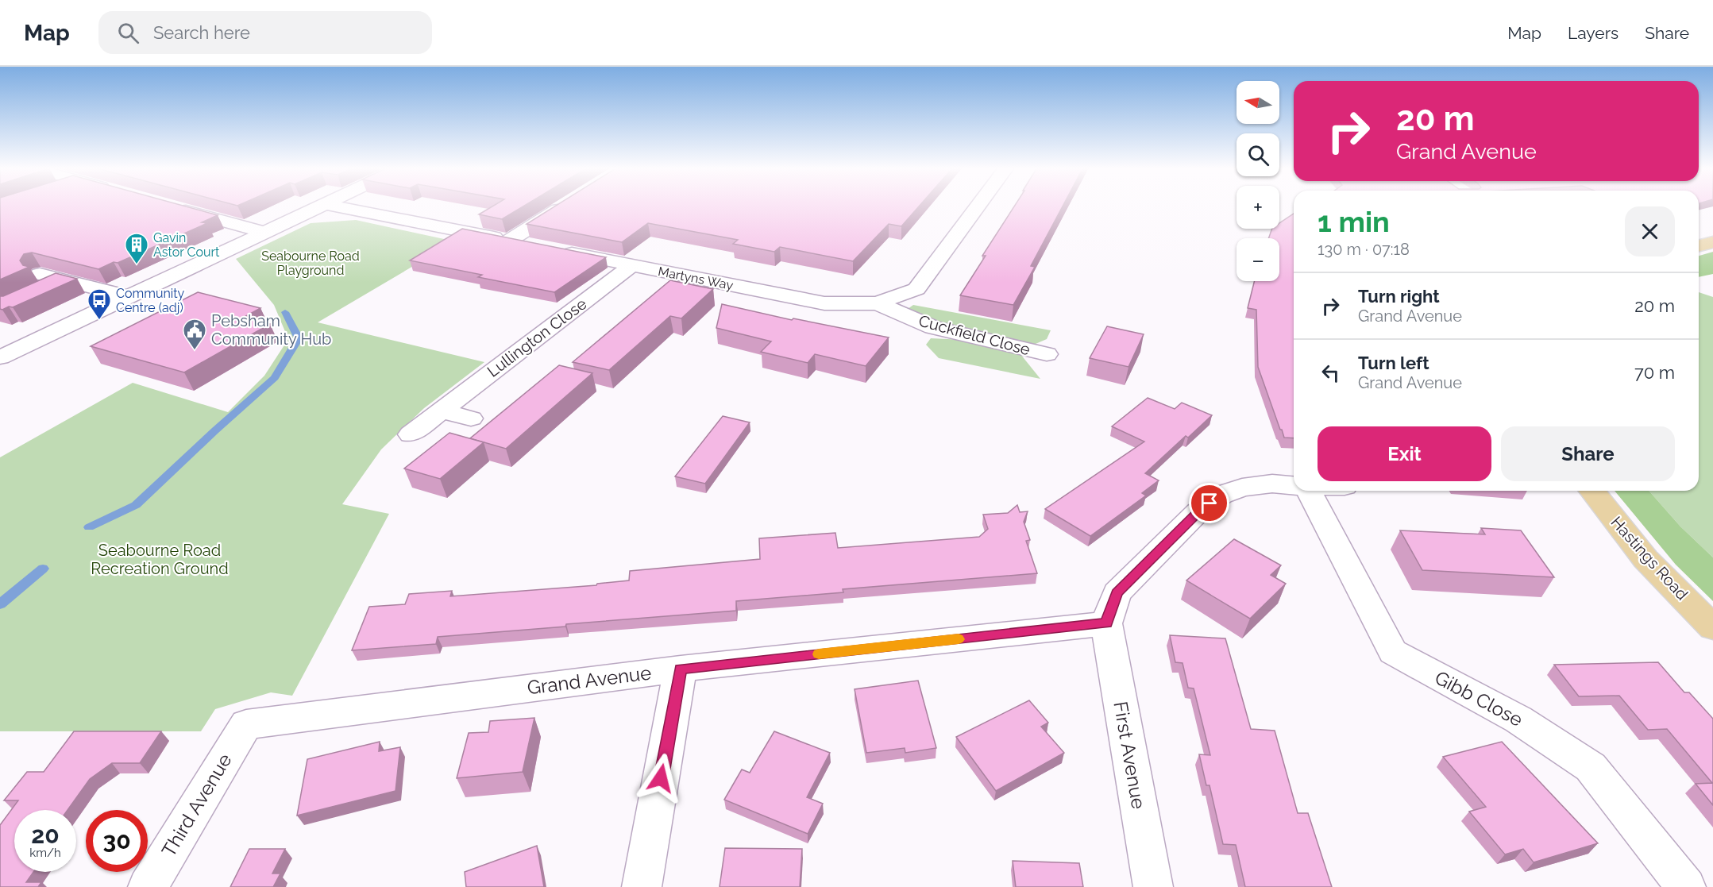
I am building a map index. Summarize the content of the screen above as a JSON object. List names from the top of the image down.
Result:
{
  "streets": {
    "main road": ["Hastings Road"],
    "street": [
      "Martyns Way",
      "Cuckfield Close",
      "Lullington Close",
      "Grand Avenue",
      "Gibb Close",
      "First Avenue",
      "Third Avenue"
    ]
  },
  "crossings": [
    ["Martyns Way", "Cuckfield Close"],
    ["Martyns Way", "Lullington Close"],
    ["Grand Avenue", "First Avenue"],
    ["Grand Avenue", "Third Avenue"]
  ],
  "parks": ["Seabourne Road Playground", "Seabourne Road Recreation Ground"],
  "places": {
    "building": ["Gavin Astor Court"],
    "bus stop": ["Community Centre (adj)"],
    "public building": ["Pebsham Community Hub"]
  },
  "north": "left",
  "page": {
    "header": "Map",
    "search": "Search here",
    "nav": ["Map", "Layers", "Share"],
    "map_buttons": ["+", "−"],
    "turn": ["20 m", "Grand Avenue"],
    "heading": ["1 min", "130 m · 07:18"],
    "list": [
      {
        "name": "Turn right",
        "note": "Grand Avenue",
        "value": "20 m"
      },
      {
        "name": "Turn left",
        "note": "Grand Avenue",
        "value": "70 m"
      }
    ],
    "buttons": ["Exit", "Share"],
    "speed": "20 km/h",
    "limit": "30"
  }
}
